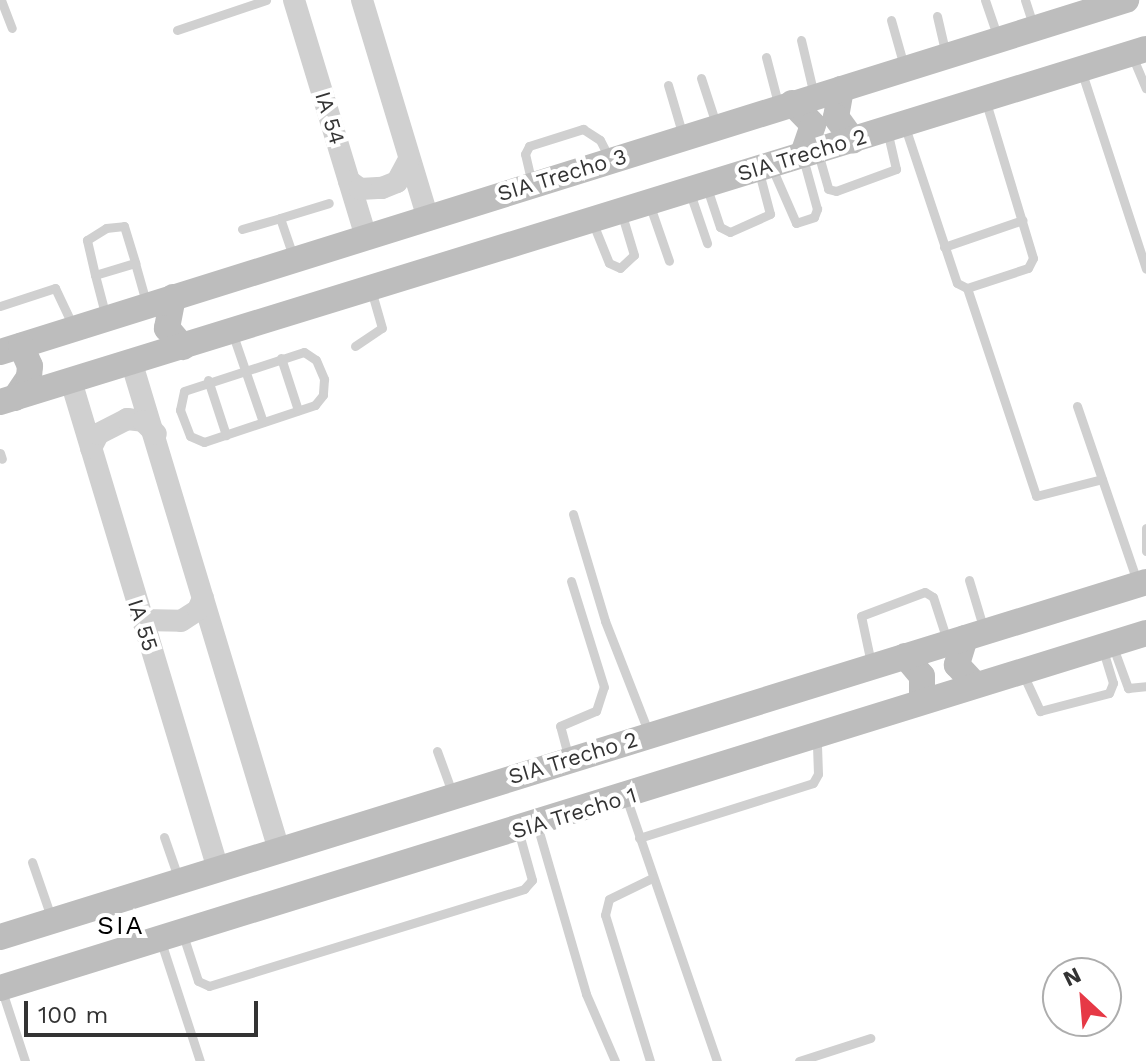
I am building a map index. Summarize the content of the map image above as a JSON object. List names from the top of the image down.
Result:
{
  "streets": {
    "main road": ["SIA Trecho 2", "SIA Trecho 3", "SIA Trecho 1"],
    "street": ["IA 54", "IA 55"]
  },
  "crossings": [
    ["IA 54", "SIA Trecho 3"],
    ["SIA Trecho 2", "IA 55"]
  ],
  "districts": ["SIA"],
  "scale_bar": "100 m",
  "north": "top left"
}
